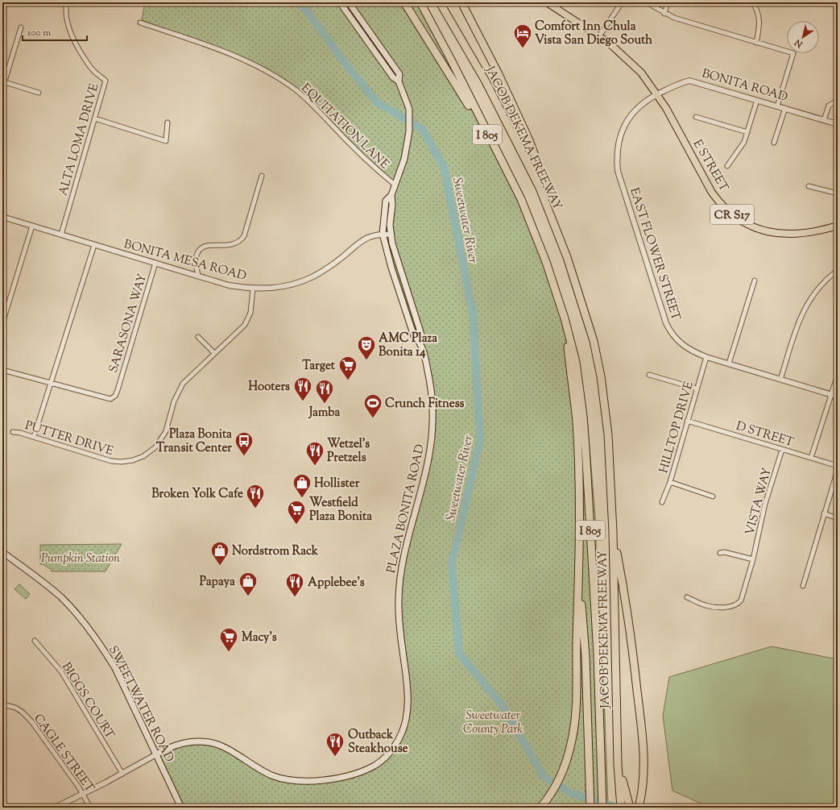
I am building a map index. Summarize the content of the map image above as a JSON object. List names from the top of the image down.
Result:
{
  "streets": {
    "highway": ["I 805", "JACOB DEKEMA FREEWAY"],
    "main road": [
      "E STREET",
      "CR S17",
      "PLAZA BONITA ROAD",
      "SWEETWATER ROAD"
    ],
    "street": [
      "BONITA ROAD",
      "EQUITATION LANE",
      "ALTA LOMA DRIVE",
      "EAST FLOWER STREET",
      "BONITA MESA ROAD",
      "SARASONA WAY",
      "HILLTOP DRIVE",
      "D STREET",
      "PUTTER DRIVE",
      "VISTA WAY",
      "BIGGS COURT",
      "CAGLE STREET"
    ]
  },
  "crossings": [
    ["BONITA ROAD", "E STREET"],
    ["BONITA ROAD", "CR S17"],
    ["BONITA ROAD", "EAST FLOWER STREET"],
    ["EQUITATION LANE", "PLAZA BONITA ROAD"],
    ["ALTA LOMA DRIVE", "BONITA MESA ROAD"],
    ["E STREET", "CR S17"],
    ["E STREET", "EAST FLOWER STREET"],
    ["CR S17", "EAST FLOWER STREET"],
    ["EAST FLOWER STREET", "HILLTOP DRIVE"],
    ["BONITA MESA ROAD", "SARASONA WAY"],
    ["BONITA MESA ROAD", "PUTTER DRIVE"],
    ["BONITA MESA ROAD", "PLAZA BONITA ROAD"],
    ["HILLTOP DRIVE", "D STREET"],
    ["D STREET", "VISTA WAY"],
    ["PLAZA BONITA ROAD", "SWEETWATER ROAD"]
  ],
  "water": ["Sweetwater River"],
  "parks": ["Pumpkin Station", "Sweetwater County Park"],
  "places": {
    "hotel": ["Comfort Inn Chula Vista San Diego South"],
    "theatre": ["AMC Plaza Bonita 14"],
    "supermarket": ["Target", "Westfield Plaza Bonita", "Macy's"],
    "restaurant": [
      "Hooters",
      "Jamba",
      "Wetzel's Pretzels",
      "Broken Yolk Cafe",
      "Applebee's",
      "Outback Steakhouse"
    ],
    "sports": ["Crunch Fitness"],
    "bus stop": ["Plaza Bonita Transit Center"],
    "shop": ["Hollister", "Nordstrom Rack", "Papaya"]
  },
  "scale_bar": "100 m",
  "north": "bottom left"
}
